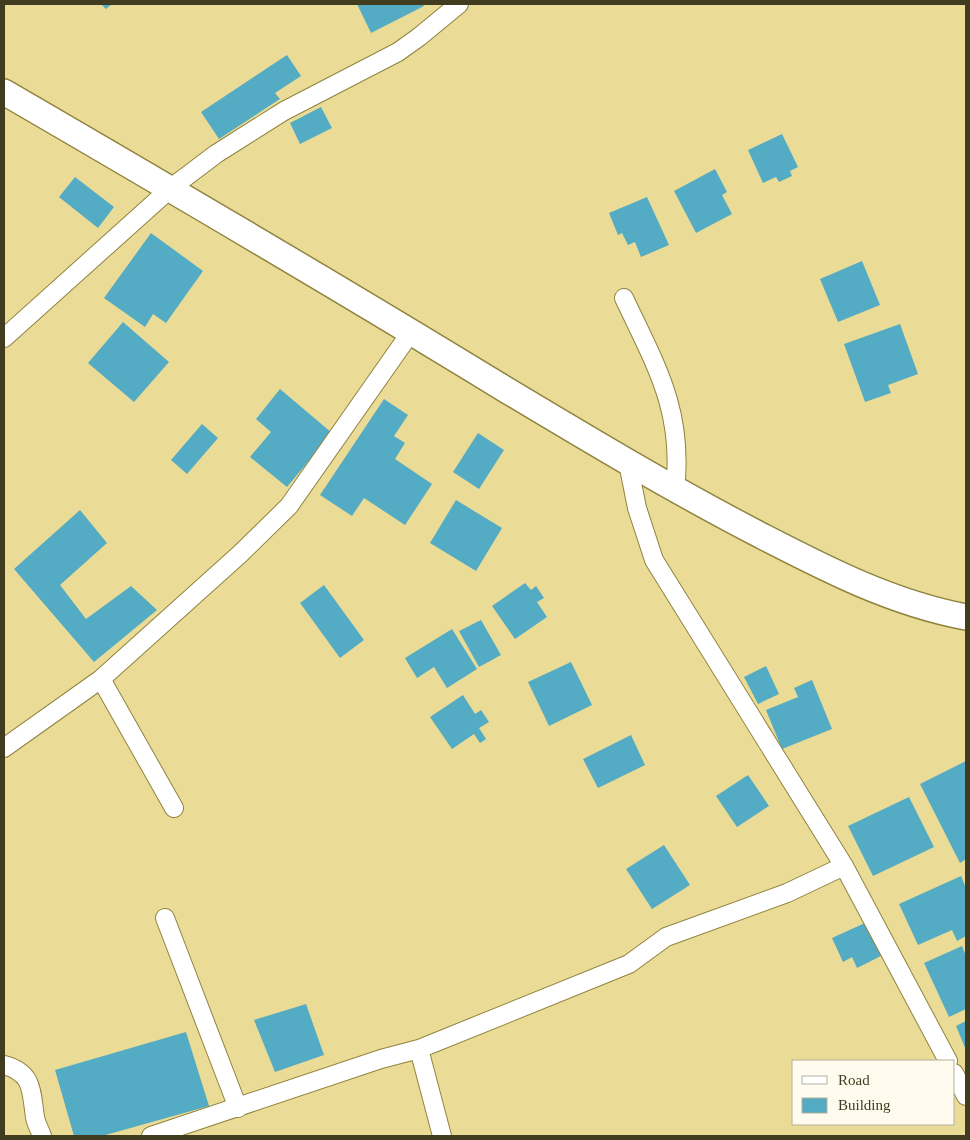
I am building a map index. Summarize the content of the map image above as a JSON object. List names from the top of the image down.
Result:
{
  "legend": ["Road", "Building"]
}
